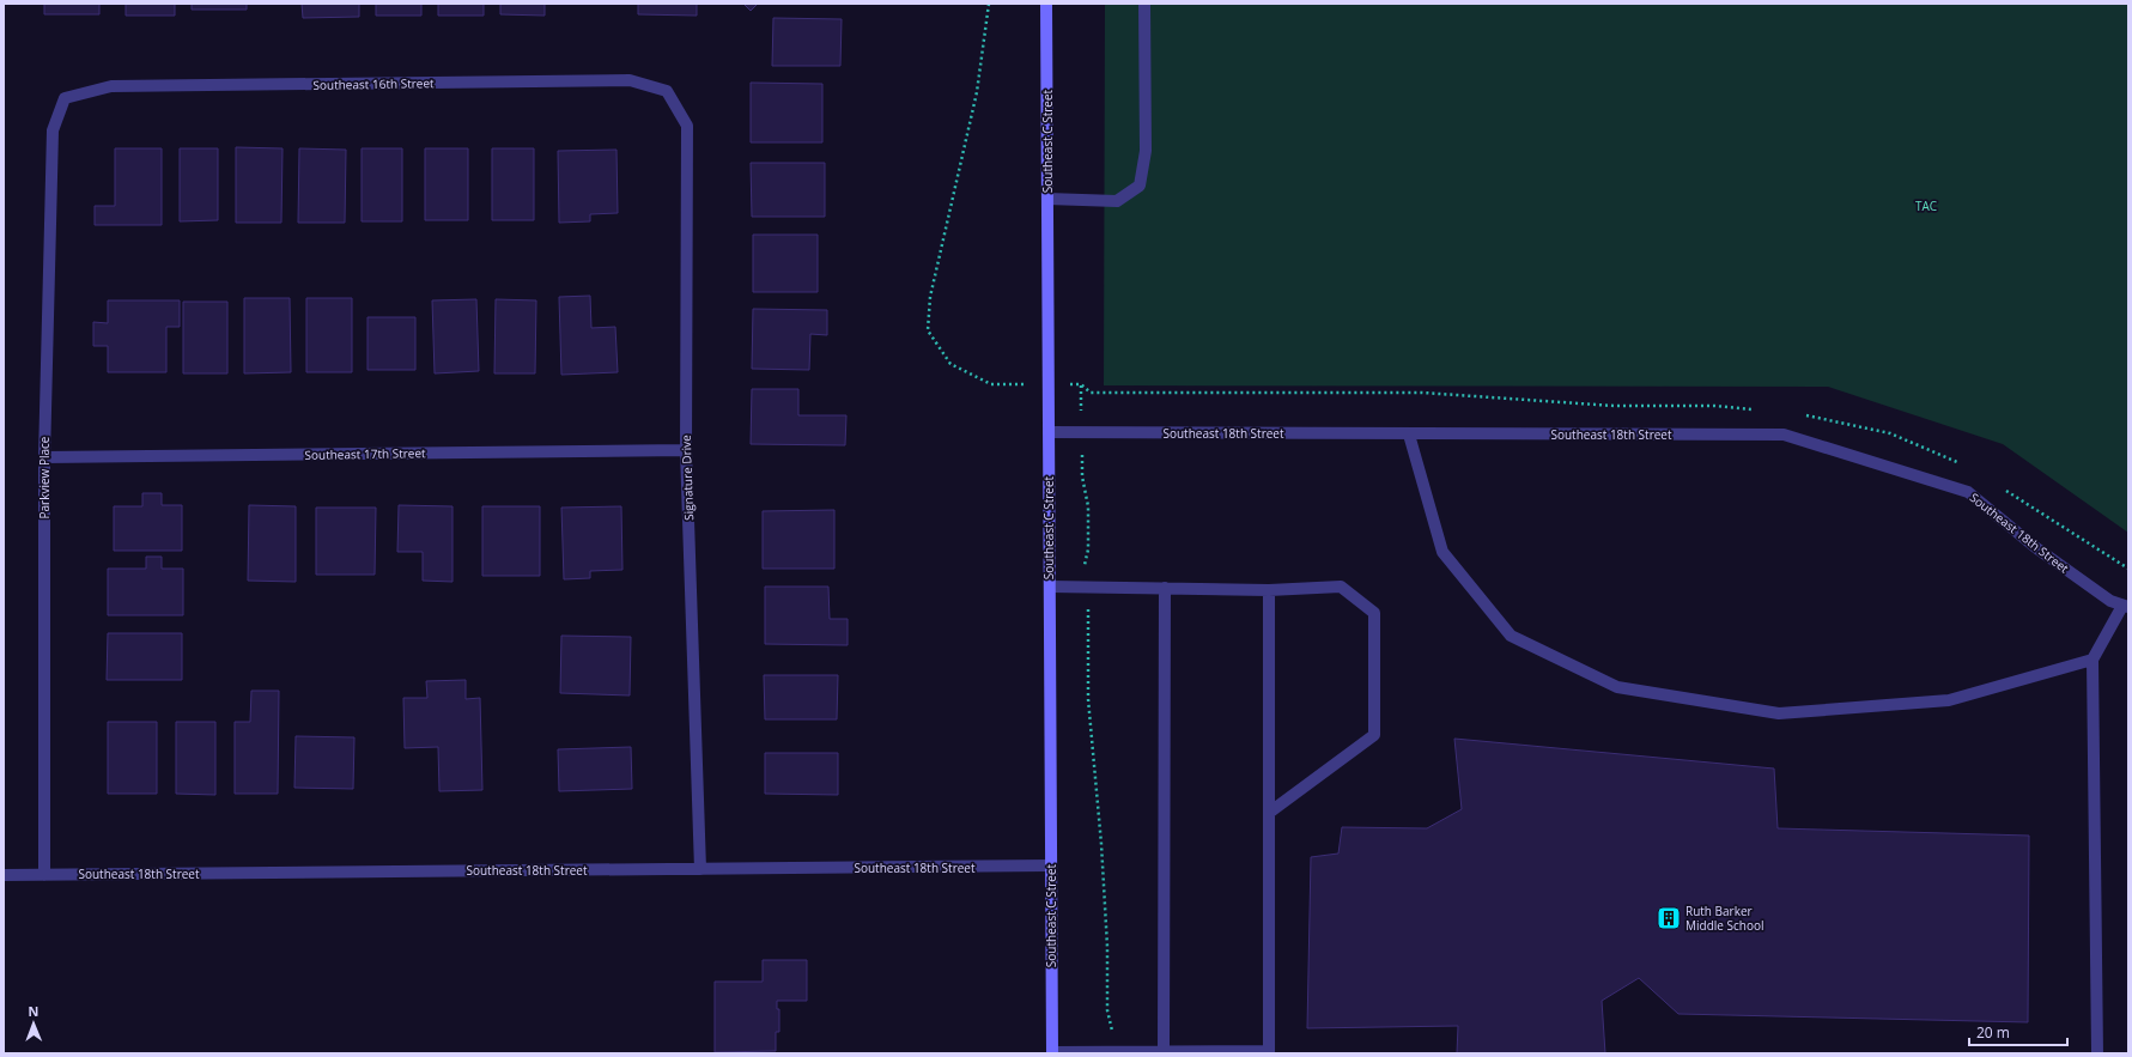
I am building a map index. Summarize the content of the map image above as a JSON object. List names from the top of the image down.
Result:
{
  "streets": {
    "street": [
      "Southeast 16th Street",
      "Southeast C Street",
      "Southeast 18th Street",
      "Southeast 17th Street",
      "Parkview Place",
      "Signature Drive"
    ]
  },
  "crossings": [
    ["Southeast 16th Street", "Parkview Place"],
    ["Southeast 16th Street", "Signature Drive"],
    ["Southeast C Street", "Southeast 18th Street"],
    ["Southeast 18th Street", "Parkview Place"],
    ["Southeast 18th Street", "Signature Drive"],
    ["Southeast 17th Street", "Parkview Place"],
    ["Southeast 17th Street", "Signature Drive"]
  ],
  "parks": ["TAC"],
  "places": {
    "building": ["Ruth Barker Middle School"]
  },
  "scale_bar": "20 m",
  "north": "top"
}
